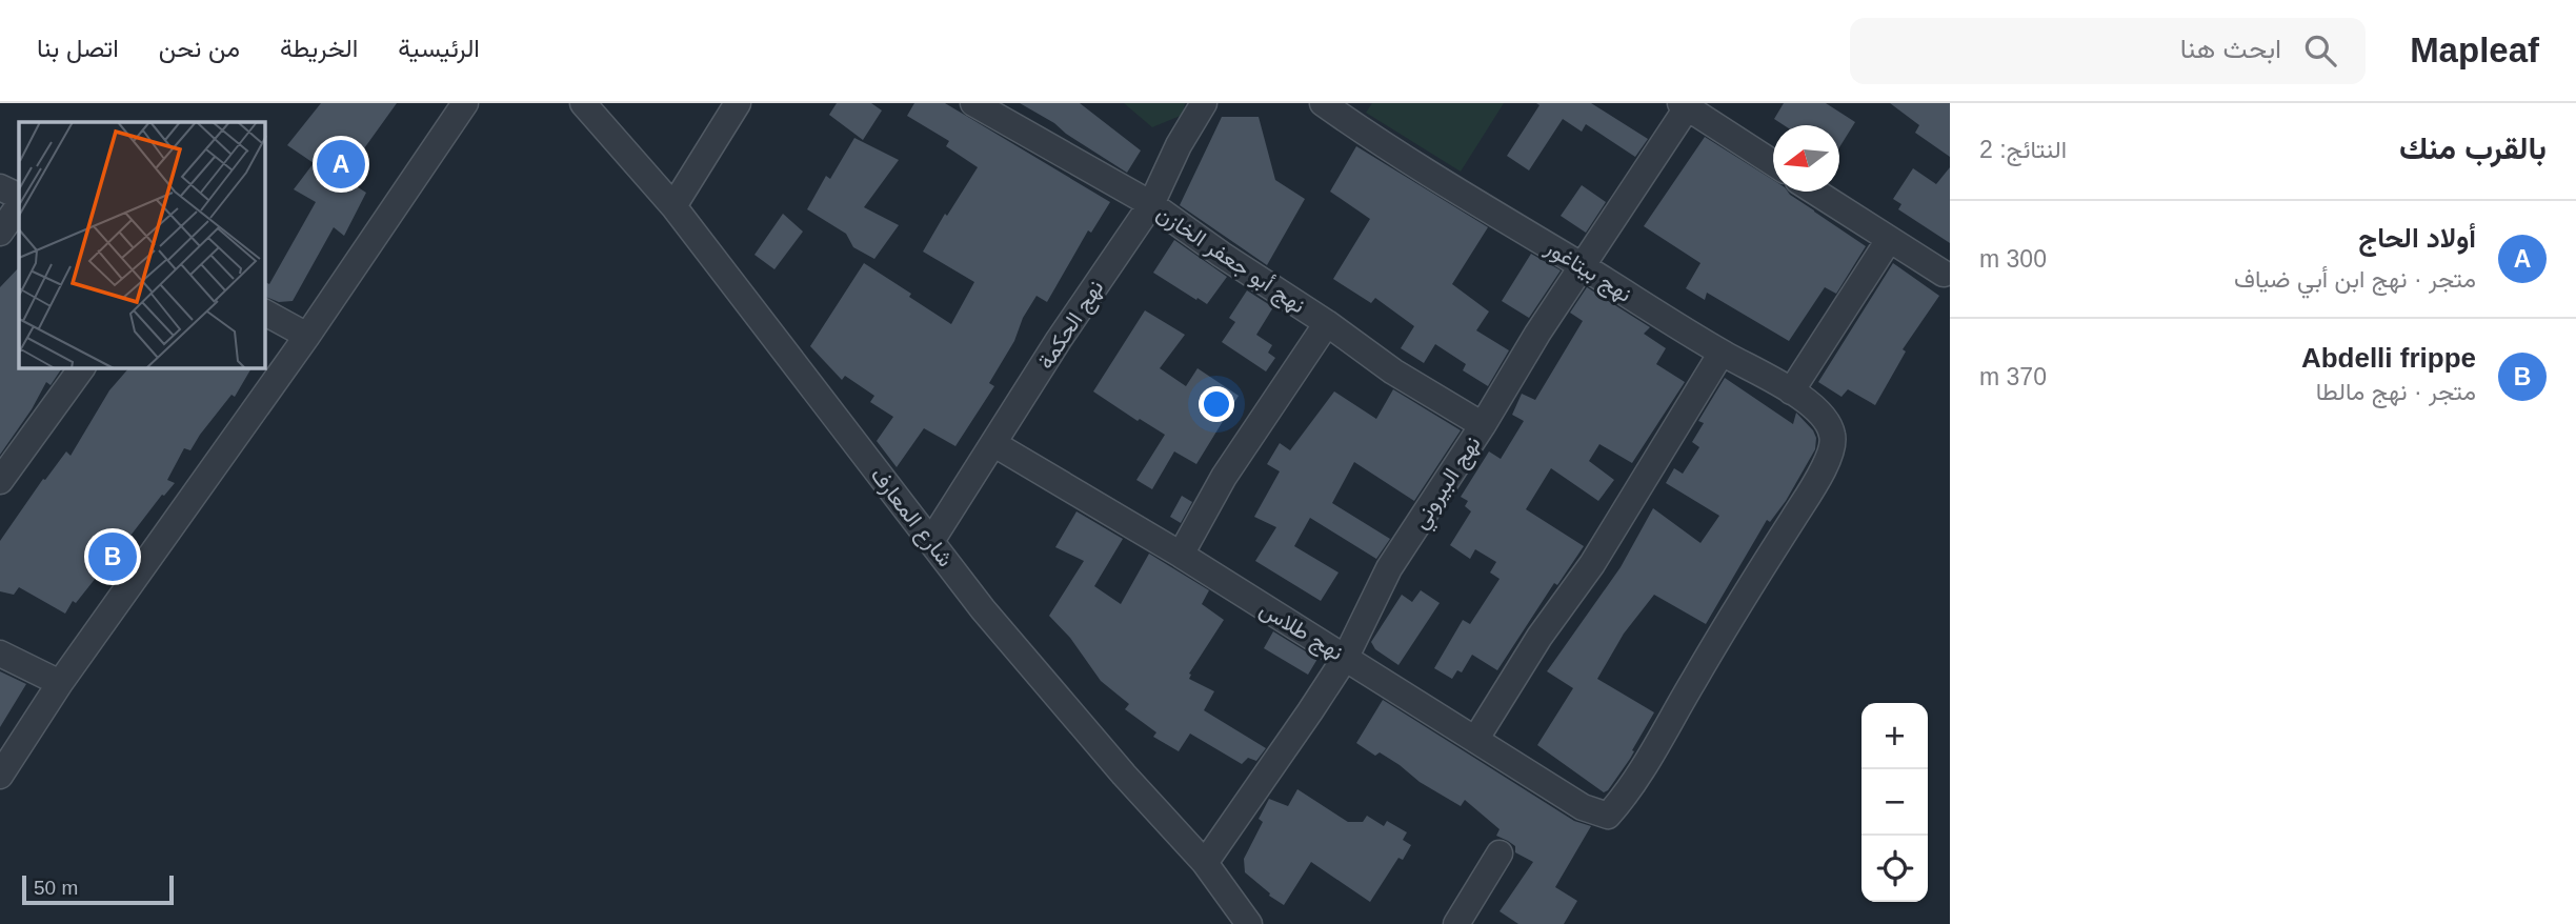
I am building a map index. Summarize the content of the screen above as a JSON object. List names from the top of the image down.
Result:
{
  "streets": {
    "street": [
      "نهج أبو جعفر الخازن",
      "نهج بيتاغور",
      "نهج الحكمة",
      "نهج البيروني",
      "شارع المعارف",
      "نهج طلاس"
    ]
  },
  "crossings": [
    ["نهج أبو جعفر الخازن", "نهج الحكمة"],
    ["نهج أبو جعفر الخازن", "نهج البيروني"],
    ["نهج بيتاغور", "نهج البيروني"],
    ["نهج بيتاغور", "نهج طلاس"],
    ["نهج الحكمة", "شارع المعارف"],
    ["نهج الحكمة", "نهج طلاس"],
    ["نهج البيروني", "شارع المعارف"],
    ["نهج البيروني", "نهج طلاس"]
  ],
  "scale_bar": "50 m",
  "north": "left",
  "page": {
    "header": "Mapleaf",
    "search": "ابحث هنا",
    "nav": [
      "الرئيسية",
      "الخريطة",
      "من نحن",
      "اتصل بنا"
    ],
    "heading": ["بالقرب منك", "النتائج: 2"],
    "pins": ["A", "B"],
    "list": [
      {
        "mark": "A",
        "name": "أولاد الحاج",
        "note": "متجر · نهج ابن أبي ضياف",
        "value": "300 m"
      },
      {
        "mark": "B",
        "name": "Abdelli frippe",
        "note": "متجر · نهج مالطا",
        "value": "370 m"
      }
    ],
    "map_buttons": ["+", "−"],
    "scale": "50 m"
  }
}
